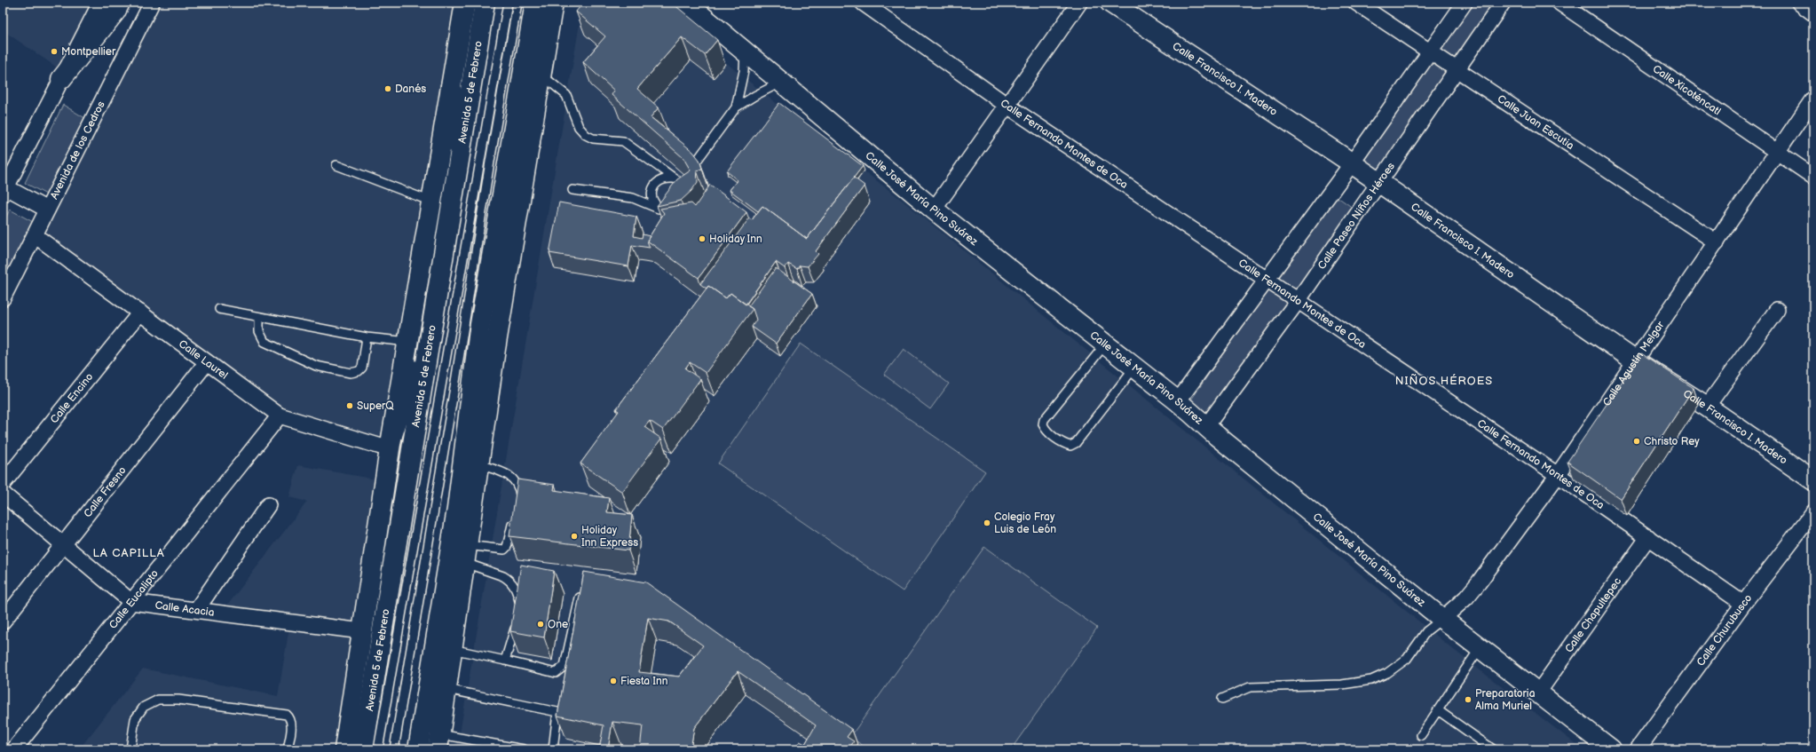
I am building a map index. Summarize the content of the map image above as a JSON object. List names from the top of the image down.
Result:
{
  "streets": {
    "main road": ["Calle Francisco I. Madero", "Avenida 5 de Febrero", "Calle José María Pino Suárez"],
    "street": [
      "Calle Xicoténcatl",
      "Calle Juan Escutia",
      "Calle Fernando Montes de Oca",
      "Avenida de los Cedros",
      "Calle Paseo Niños Héroes",
      "Calle Laurel",
      "Calle Agustín Melgar",
      "Calle Encino",
      "Calle Fresno",
      "Calle Eucalipto",
      "Calle Acacia",
      "Calle Chapultepec",
      "Calle Churubusco"
    ]
  },
  "crossings": [
    ["Calle Francisco I. Madero", "Calle Paseo Niños Héroes"],
    ["Calle Francisco I. Madero", "Calle Agustín Melgar"],
    ["Calle Xicoténcatl", "Calle Agustín Melgar"],
    ["Avenida 5 de Febrero", "Calle Laurel"],
    ["Avenida 5 de Febrero", "Calle Acacia"],
    ["Calle Juan Escutia", "Calle Paseo Niños Héroes"],
    ["Calle Juan Escutia", "Calle Agustín Melgar"],
    ["Calle Fernando Montes de Oca", "Calle Paseo Niños Héroes"],
    ["Calle Fernando Montes de Oca", "Calle Agustín Melgar"],
    ["Calle Fernando Montes de Oca", "Calle Chapultepec"],
    ["Calle Fernando Montes de Oca", "Calle Churubusco"],
    ["Avenida de los Cedros", "Calle Laurel"],
    ["Calle José María Pino Suárez", "Calle Paseo Niños Héroes"],
    ["Calle José María Pino Suárez", "Calle Agustín Melgar"],
    ["Calle José María Pino Suárez", "Calle Chapultepec"],
    ["Calle Laurel", "Calle Encino"],
    ["Calle Laurel", "Calle Fresno"],
    ["Calle Laurel", "Calle Eucalipto"],
    ["Calle Eucalipto", "Calle Acacia"]
  ],
  "districts": ["NIÑOS HÉROES", "LA CAPILLA"],
  "places": [
    "Montpellier",
    "Danés",
    "Holiday Inn",
    "SuperQ",
    "Christo Rey",
    "Colegio Fray Luis de León",
    "Holiday Inn Express",
    "One",
    "Fiesta Inn",
    "Preparatoria Alma Muriel"
  ]
}
